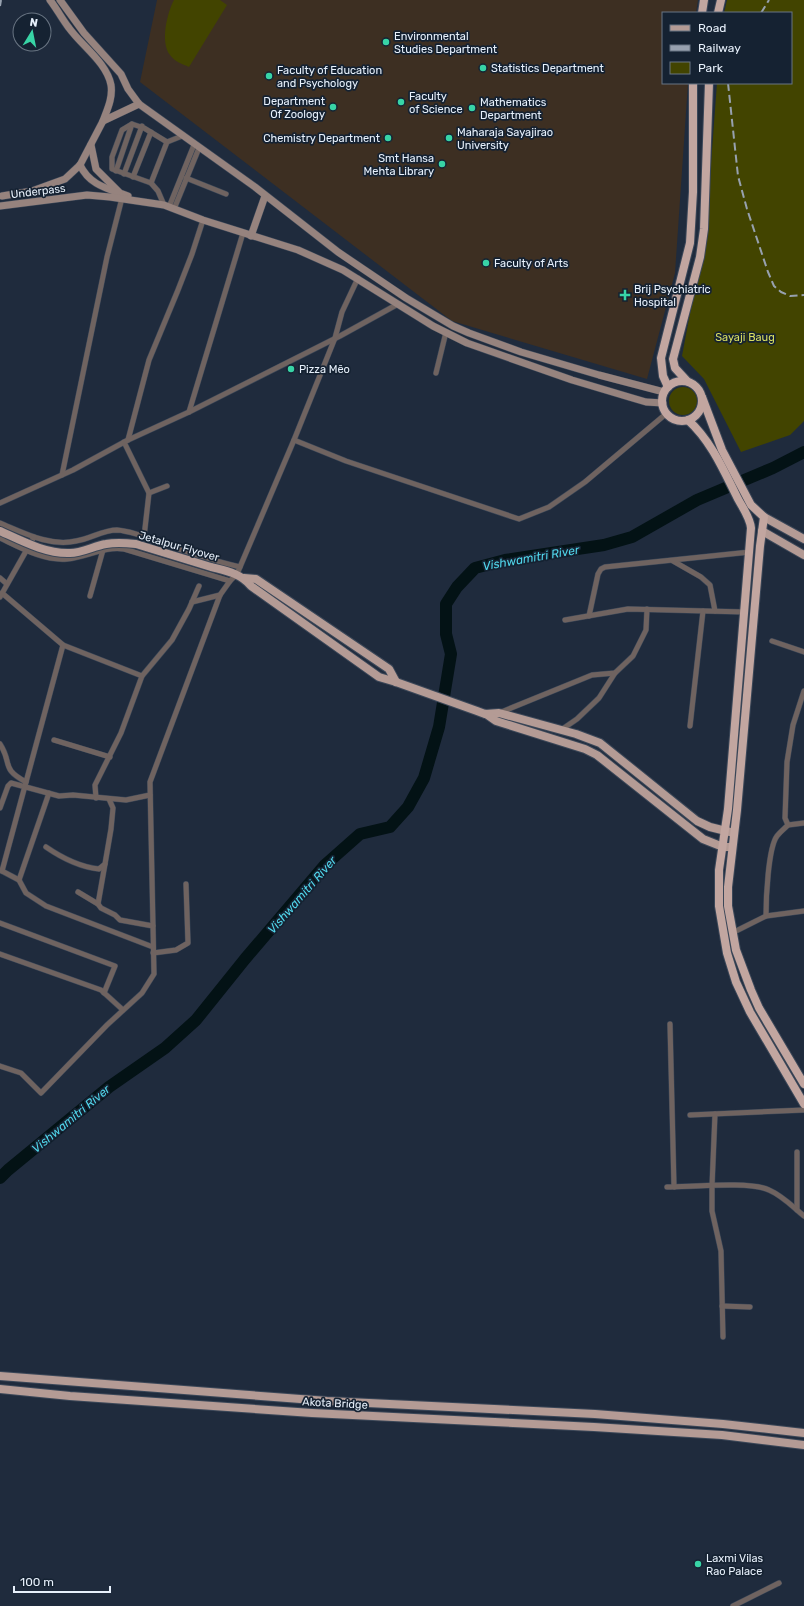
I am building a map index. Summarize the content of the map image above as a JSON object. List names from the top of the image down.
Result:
{
  "streets": {
    "main road": ["Underpass", "Jetalpur Flyover", "Akota Bridge"]
  },
  "water": ["Vishwamitri River"],
  "parks": ["Sayaji Baug"],
  "places": {
    "other": [
      "Environmental Studies Department",
      "Statistics Department",
      "Faculty of Education and Psychology",
      "Faculty of Science",
      "Department Of Zoology",
      "Mathematics Department",
      "Chemistry Department",
      "Maharaja Sayajirao University",
      "Smt Hansa Mehta Library",
      "Faculty of Arts",
      "Pizza Mēo",
      "Laxmi Vilas Rao Palace"
    ],
    "health": ["Brij Psychiatric Hospital"]
  },
  "legend": ["Road", "Railway", "Park"],
  "scale_bar": "100 m",
  "north": "top"
}
